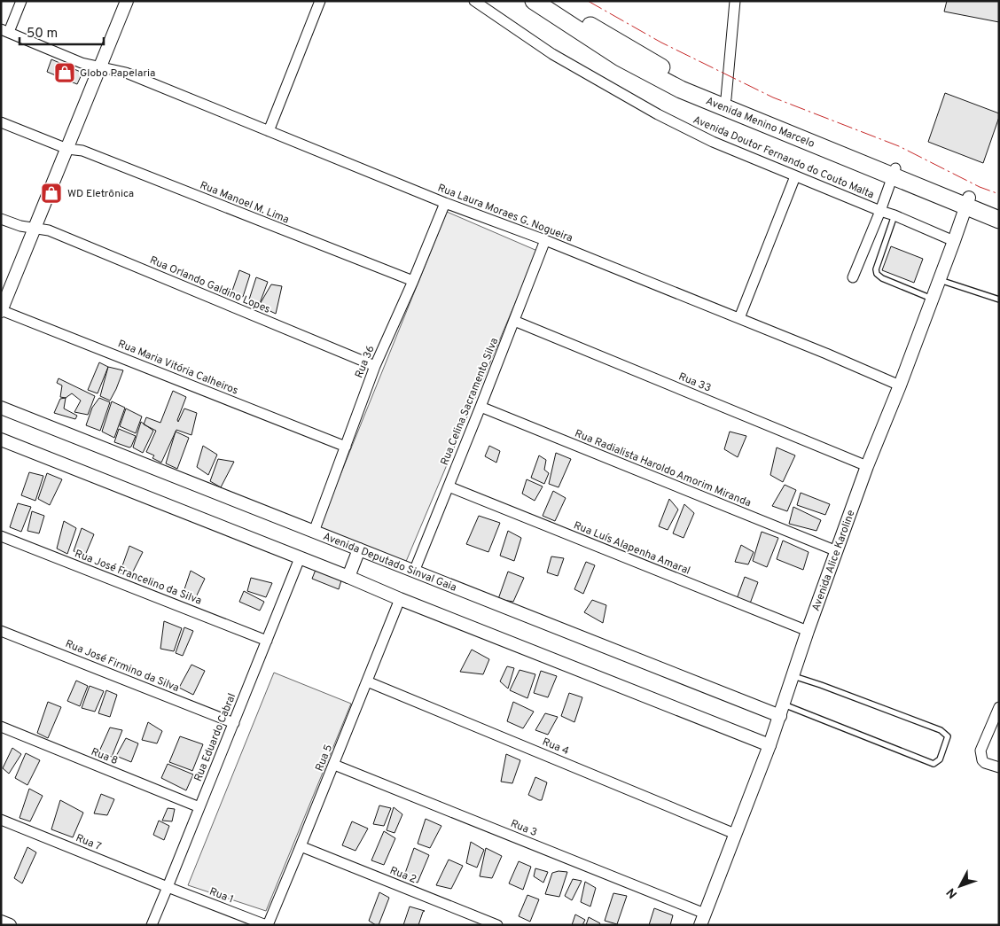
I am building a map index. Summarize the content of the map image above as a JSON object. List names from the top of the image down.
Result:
{
  "streets": {
    "main road": ["Avenida Menino Marcelo"],
    "street": [
      "Avenida Doutor Fernando do Couto Malta",
      "Rua Manoel M. Lima",
      "Rua Laura Moraes G. Nogueira",
      "Rua Orlando Galdino Lopes",
      "Rua 36",
      "Rua Maria Vitória Calheiros",
      "Rua 33",
      "Rua Celina Sacramento Silva",
      "Rua Radialista Haroldo Amorim Miranda",
      "Rua Luís Alapenha Amaral",
      "Avenida Alice Karoline",
      "Avenida Deputado Sinval Gaia",
      "Rua José Francelino da Silva",
      "Rua José Firmino da Silva",
      "Rua Eduardo Cabral",
      "Rua 4",
      "Rua 8",
      "Rua 5",
      "Rua 3",
      "Rua 7",
      "Rua 2",
      "Rua 1"
    ]
  },
  "crossings": [
    ["Avenida Menino Marcelo", "Avenida Alice Karoline"],
    ["Avenida Doutor Fernando do Couto Malta", "Avenida Alice Karoline"],
    ["Rua Manoel M. Lima", "Rua 36"],
    ["Rua Laura Moraes G. Nogueira", "Rua 36"],
    ["Rua Laura Moraes G. Nogueira", "Rua Celina Sacramento Silva"],
    ["Rua Laura Moraes G. Nogueira", "Avenida Alice Karoline"],
    ["Rua Orlando Galdino Lopes", "Rua 36"],
    ["Rua 36", "Rua Maria Vitória Calheiros"],
    ["Rua 36", "Avenida Deputado Sinval Gaia"],
    ["Rua 33", "Rua Celina Sacramento Silva"],
    ["Rua 33", "Avenida Alice Karoline"],
    ["Rua Celina Sacramento Silva", "Rua Radialista Haroldo Amorim Miranda"],
    ["Rua Celina Sacramento Silva", "Rua Luís Alapenha Amaral"],
    ["Rua Celina Sacramento Silva", "Avenida Deputado Sinval Gaia"],
    ["Rua Radialista Haroldo Amorim Miranda", "Avenida Alice Karoline"],
    ["Rua Luís Alapenha Amaral", "Avenida Alice Karoline"],
    ["Avenida Alice Karoline", "Avenida Deputado Sinval Gaia"],
    ["Avenida Alice Karoline", "Rua 4"],
    ["Avenida Alice Karoline", "Rua 3"],
    ["Rua José Francelino da Silva", "Rua Eduardo Cabral"],
    ["Rua José Firmino da Silva", "Rua Eduardo Cabral"],
    ["Rua Eduardo Cabral", "Rua 8"],
    ["Rua Eduardo Cabral", "Rua 7"],
    ["Rua Eduardo Cabral", "Rua 1"],
    ["Rua 4", "Rua 5"],
    ["Rua 5", "Rua 3"],
    ["Rua 5", "Rua 2"],
    ["Rua 5", "Rua 1"],
    ["Rua 7", "Rua 1"]
  ],
  "places": {
    "shop": ["Globo Papelaria", "WD Eletrônica"]
  },
  "scale_bar": "50 m",
  "north": "bottom left"
}
